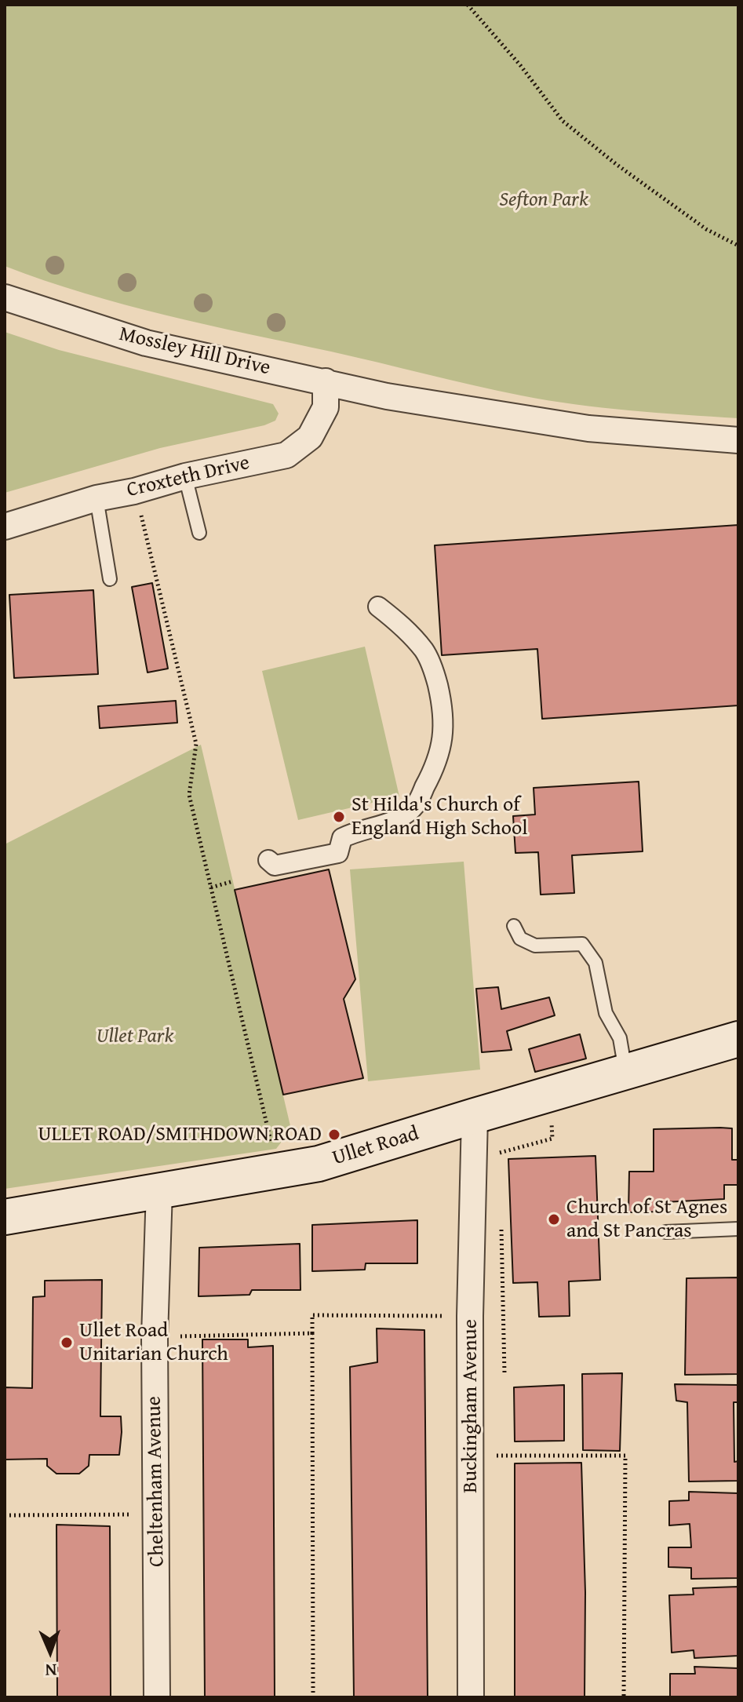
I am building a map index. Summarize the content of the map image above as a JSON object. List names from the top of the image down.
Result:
{
  "streets": {
    "main road": ["Ullet Road"],
    "street": [
      "Mossley Hill Drive",
      "Croxteth Drive",
      "Buckingham Avenue",
      "Cheltenham Avenue"
    ]
  },
  "crossings": [
    ["Mossley Hill Drive", "Croxteth Drive"],
    ["Ullet Road", "Buckingham Avenue"],
    ["Ullet Road", "Cheltenham Avenue"]
  ],
  "parks": ["Sefton Park", "Ullet Park"],
  "places": [
    "St Hilda's Church of England High School",
    "ULLET ROAD/SMITHDOWN ROAD",
    "Church of St Agnes and St Pancras",
    "Ullet Road Unitarian Church"
  ],
  "north": "bottom"
}
